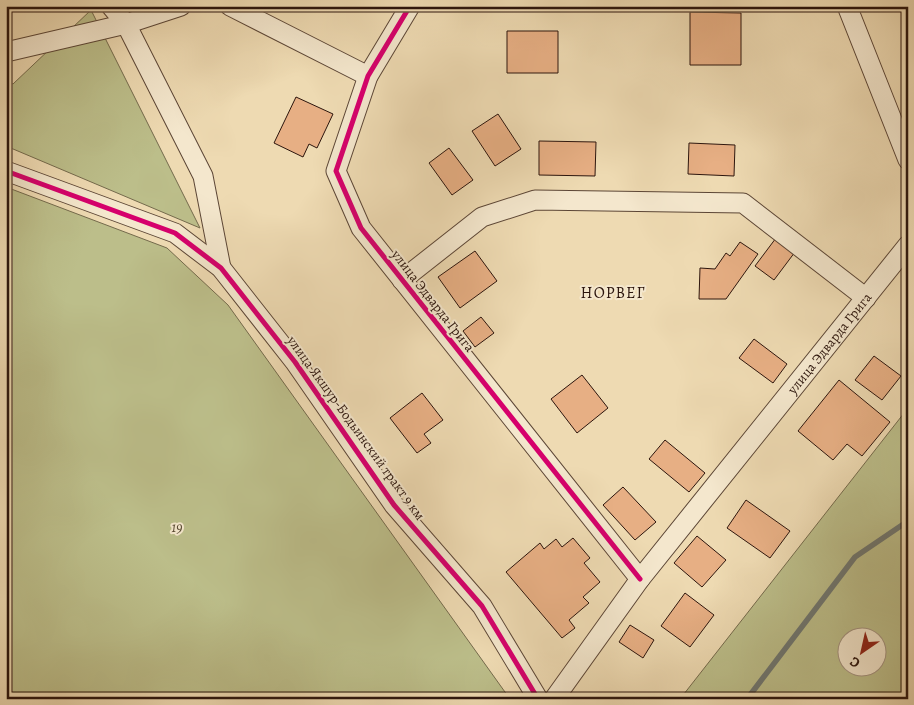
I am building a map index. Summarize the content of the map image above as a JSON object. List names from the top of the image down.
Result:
{
  "streets": {
    "street": ["улица Эдварда Грига", "улица Якшур-Бодьинский тракт 9 км"]
  },
  "districts": ["НОРВЕГ"],
  "parks": ["19"],
  "north": "bottom left"
}
